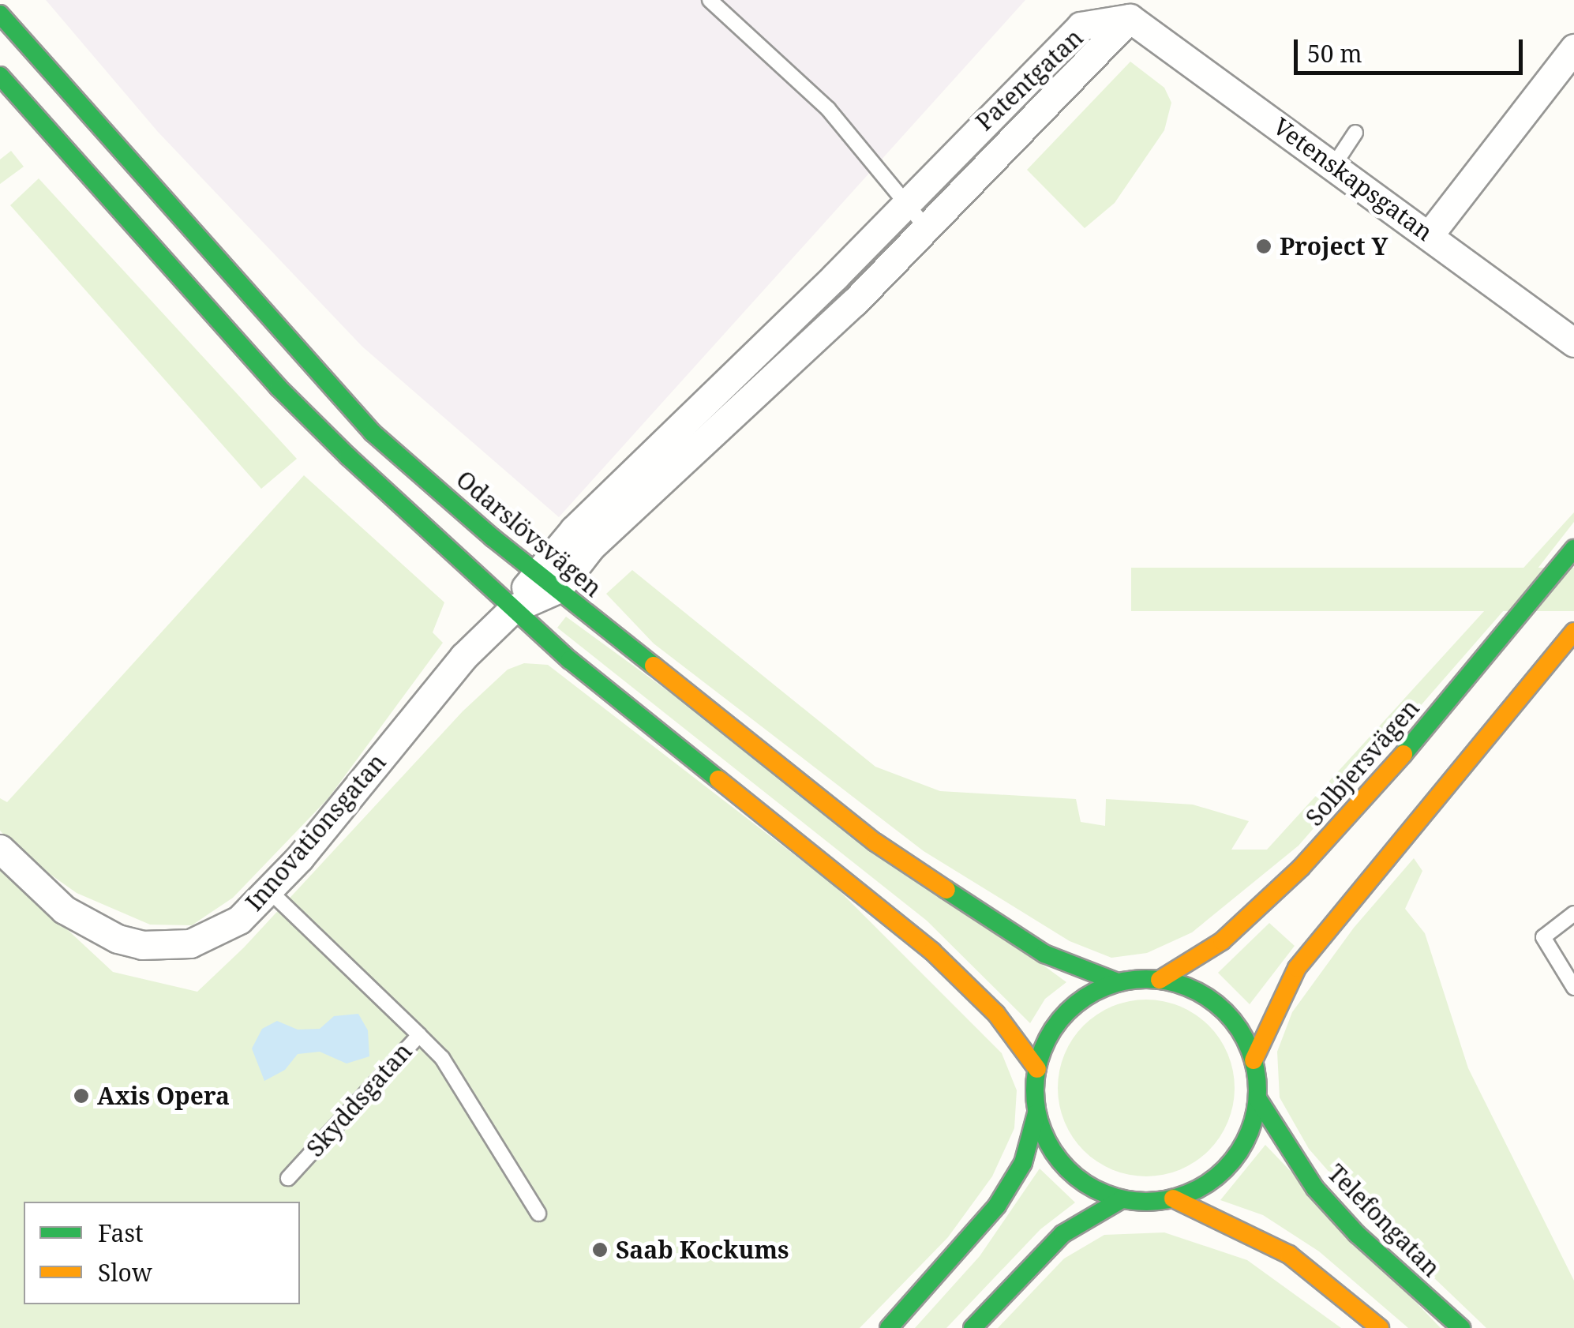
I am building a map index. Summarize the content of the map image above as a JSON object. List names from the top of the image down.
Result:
{
  "streets": {
    "main road": ["Odarslövsvägen", "Solbjersvägen", "Telefongatan"],
    "street": ["Patentgatan", "Vetenskapsgatan", "Innovationsgatan"],
    "lane": ["Skyddsgatan"]
  },
  "crossings": [
    ["Patentgatan", "Vetenskapsgatan"],
    ["Patentgatan", "Odarslövsvägen"],
    ["Patentgatan", "Innovationsgatan"],
    ["Odarslövsvägen", "Solbjersvägen"],
    ["Odarslövsvägen", "Innovationsgatan"],
    ["Odarslövsvägen", "Telefongatan"],
    ["Solbjersvägen", "Telefongatan"],
    ["Innovationsgatan", "Skyddsgatan"]
  ],
  "places": ["Project Y", "Axis Opera", "Saab Kockums"],
  "legend": ["Fast", "Slow"],
  "scale_bar": "50 m"
}
